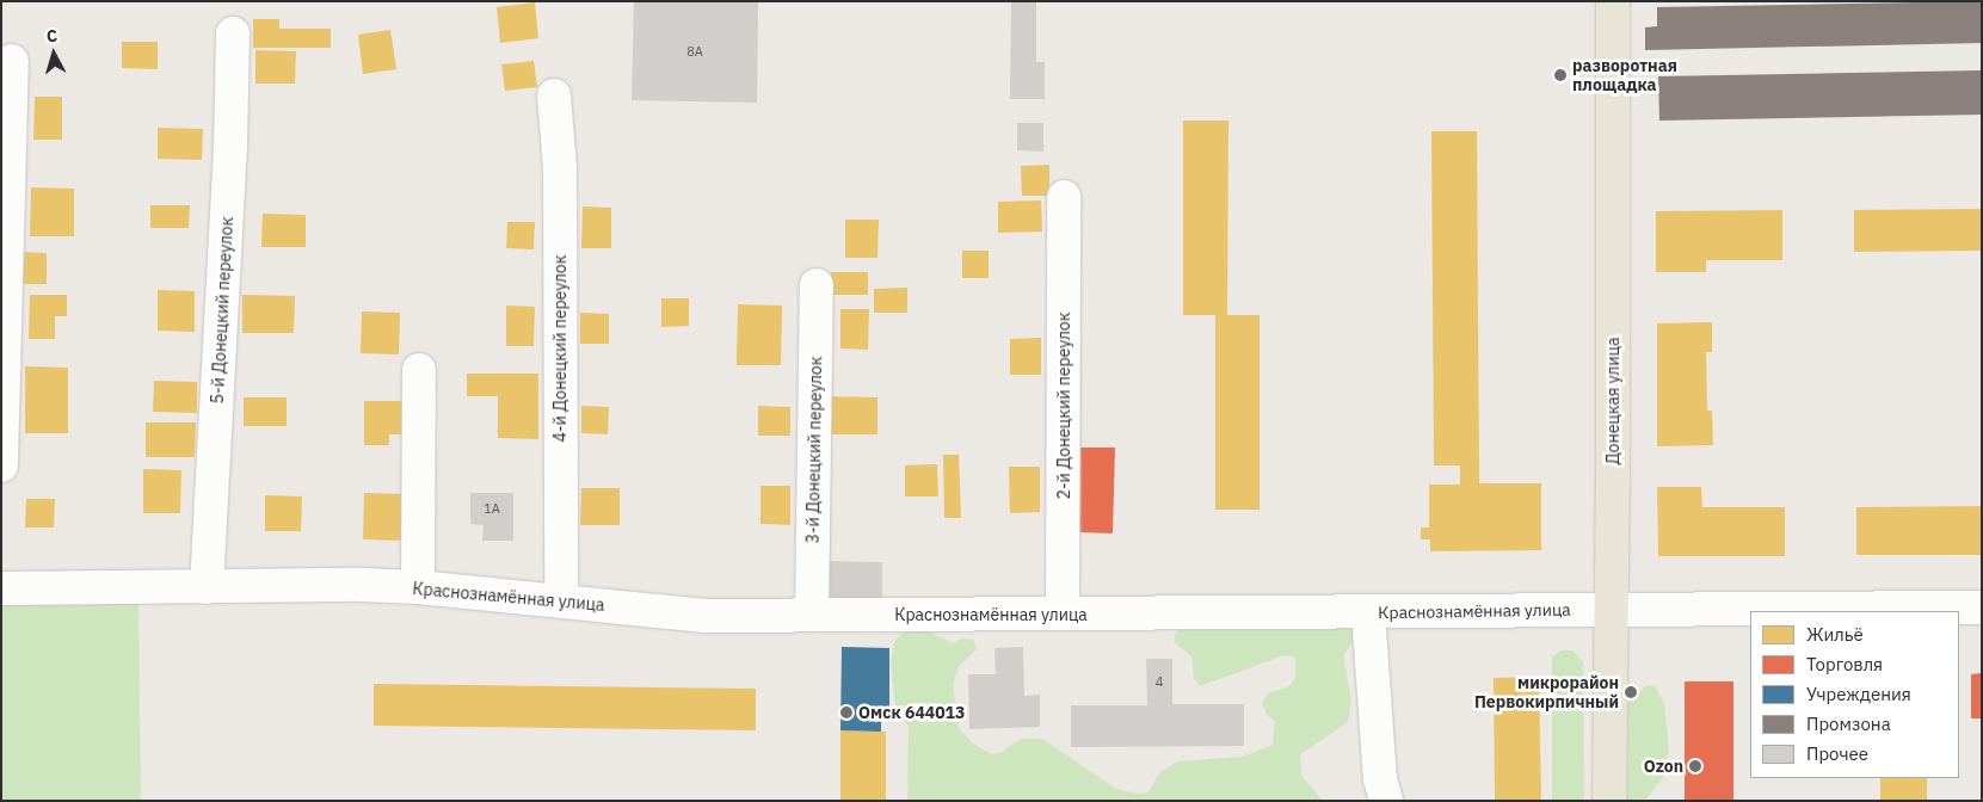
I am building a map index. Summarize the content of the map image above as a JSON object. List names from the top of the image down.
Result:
{
  "streets": {
    "main road": ["Донецкая улица"],
    "street": [
      "5-й Донецкий переулок",
      "4-й Донецкий переулок",
      "2-й Донецкий переулок",
      "3-й Донецкий переулок",
      "Краснознамённая улица"
    ]
  },
  "crossings": [
    ["5-й Донецкий переулок", "Краснознамённая улица"],
    ["4-й Донецкий переулок", "Краснознамённая улица"],
    ["Донецкая улица", "Краснознамённая улица"],
    ["2-й Донецкий переулок", "Краснознамённая улица"],
    ["3-й Донецкий переулок", "Краснознамённая улица"]
  ],
  "places": [
    "разворотная площадка",
    "микрорайон Первокирпичный",
    "Омск 644013",
    "Ozon"
  ],
  "house_numbers": ["8А", "1А", "4"],
  "legend": [
    "Жильё",
    "Торговля",
    "Учреждения",
    "Промзона",
    "Прочее"
  ],
  "north": "top"
}
